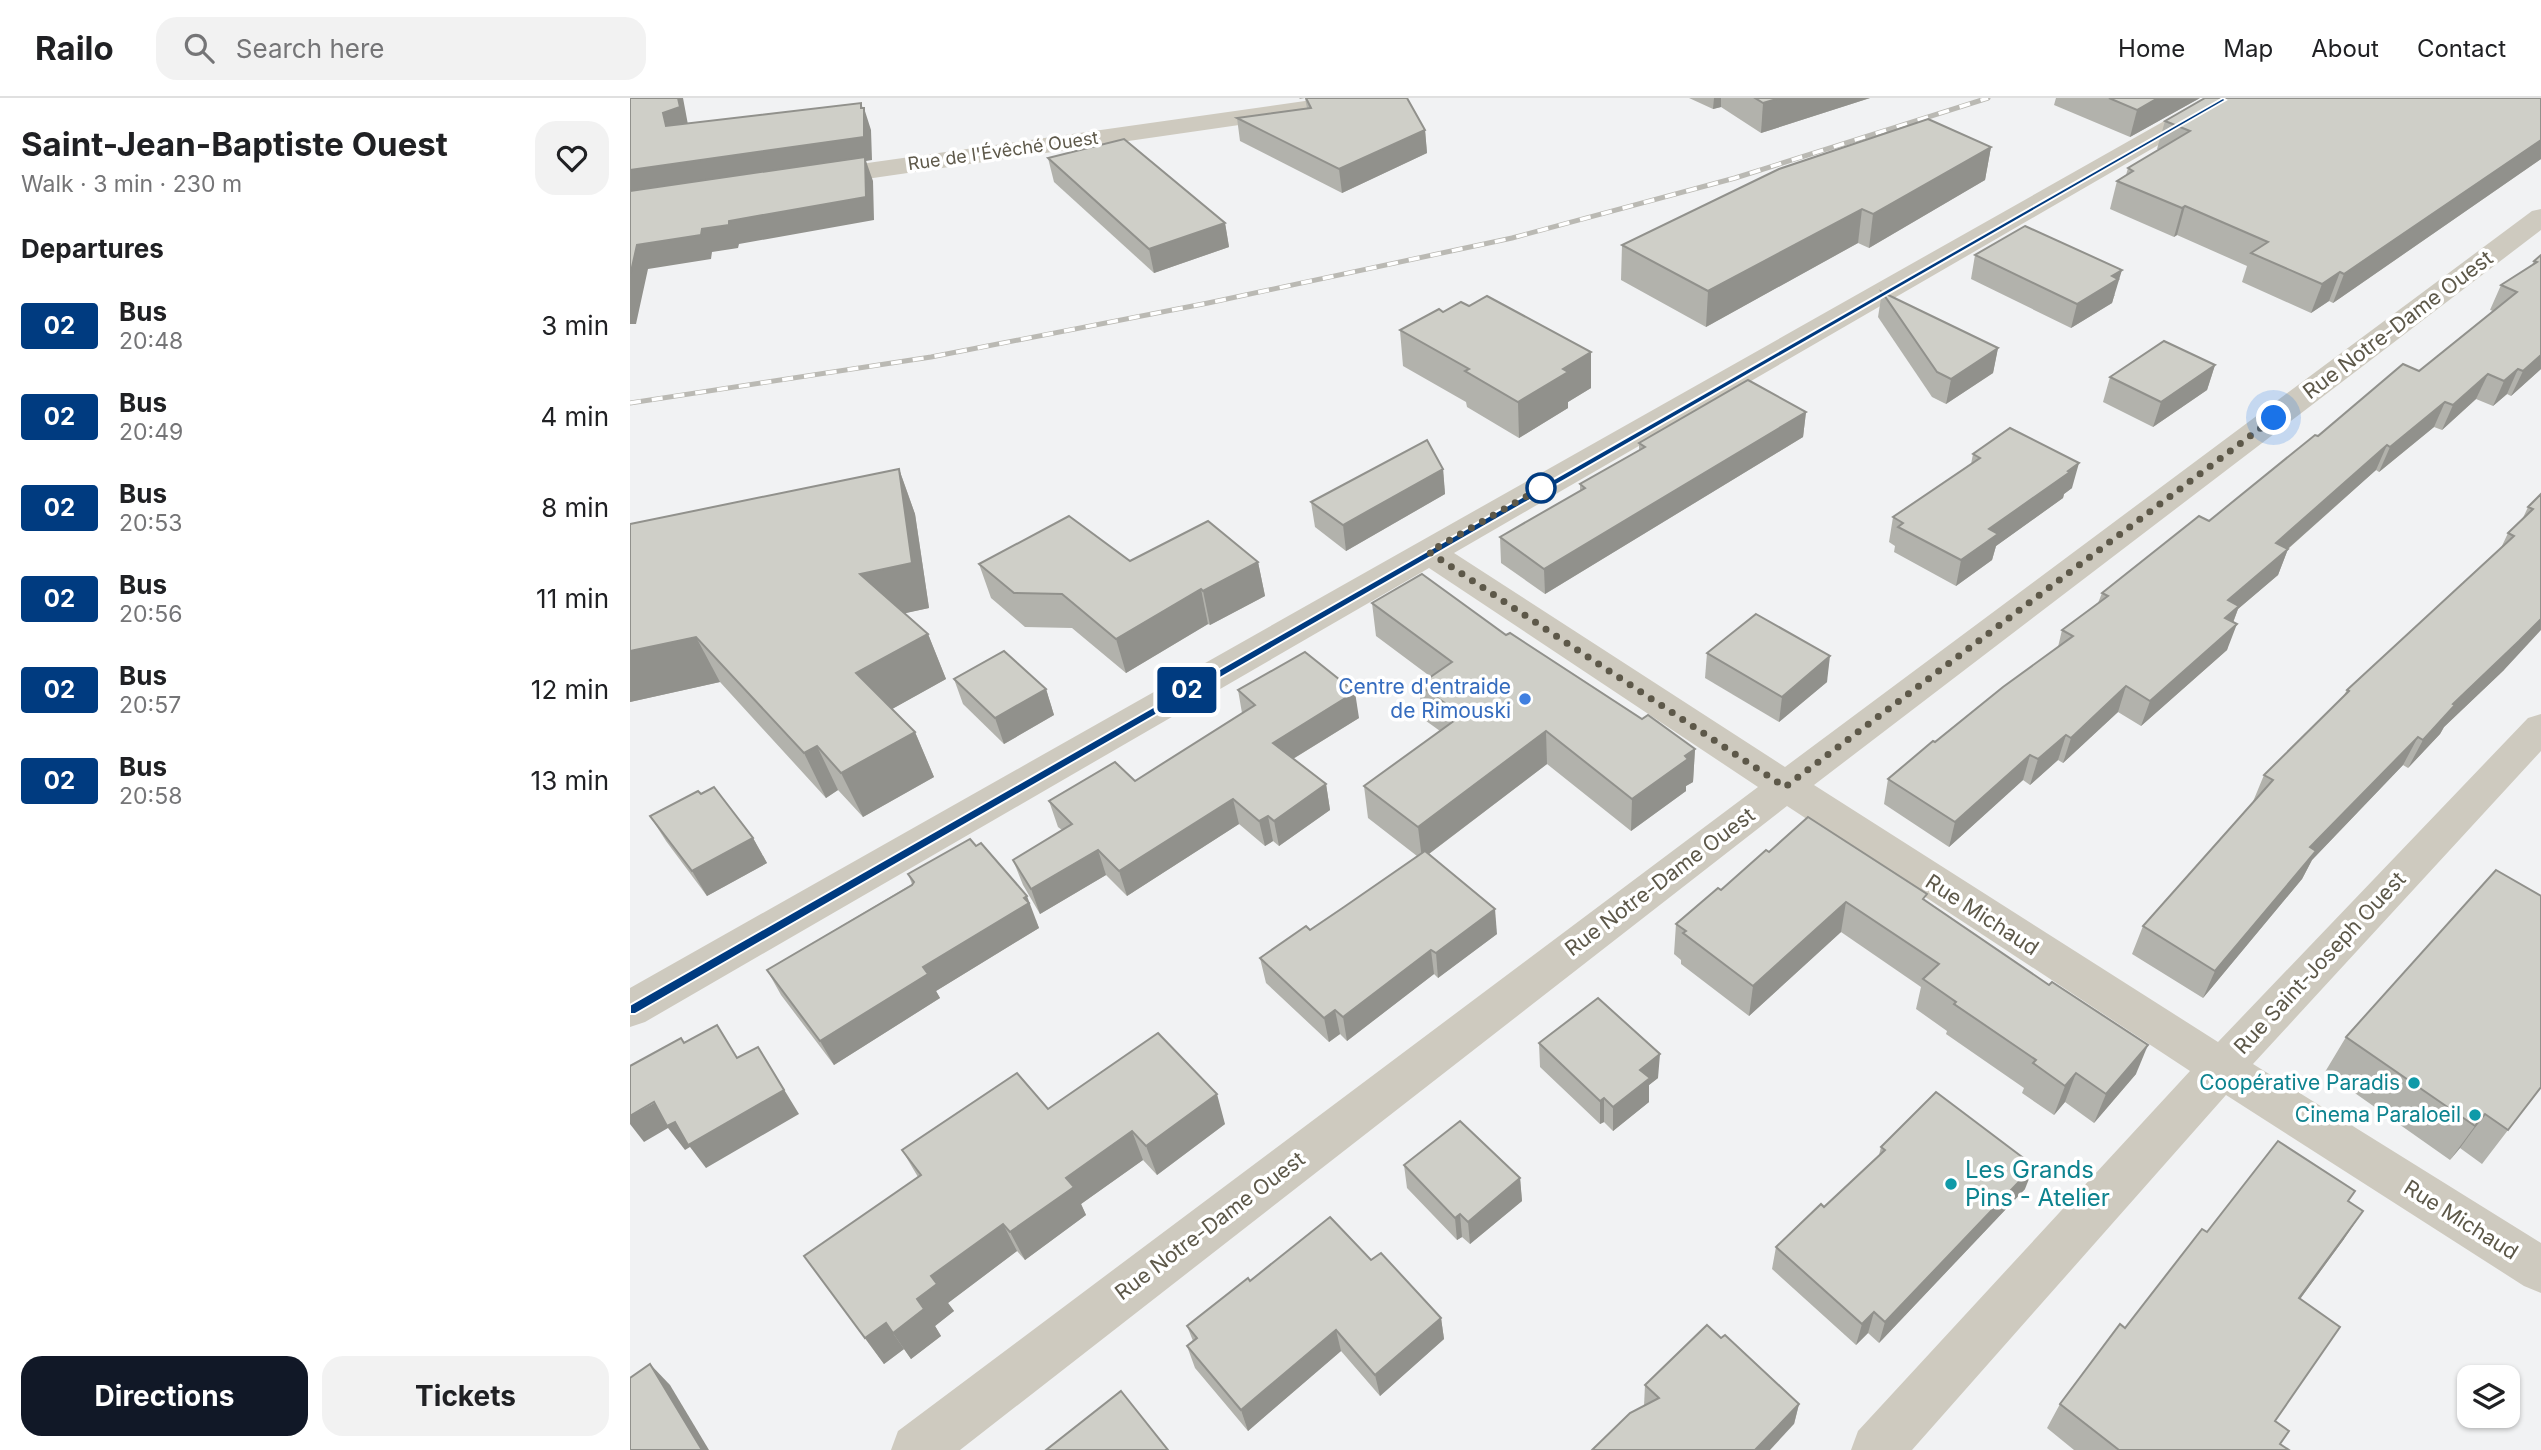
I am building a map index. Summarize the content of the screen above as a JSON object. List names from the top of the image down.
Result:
{
  "streets": {
    "street": [
      "Rue de l'Évêché Ouest",
      "Rue Notre-Dame Ouest",
      "Rue Michaud",
      "Rue Saint-Joseph Ouest"
    ]
  },
  "crossings": [
    ["Rue Notre-Dame Ouest", "Rue Michaud"],
    ["Rue Michaud", "Rue Saint-Joseph Ouest"]
  ],
  "places": [
    "Centre d'entraide de Rimouski",
    "Coopérative Paradis",
    "Cinema Paraloeil",
    "Les Grands Pins - Atelier"
  ],
  "lines": ["bus line 02"],
  "page": {
    "header": "Railo",
    "search": "Search here",
    "nav": [
      "Home",
      "Map",
      "About",
      "Contact"
    ],
    "heading": [
      ["Saint-Jean-Baptiste Ouest", "Walk · 3 min · 230 m"],
      "Departures"
    ],
    "on_map": "02",
    "list": [
      {
        "mark": "02",
        "name": "Bus",
        "note": "20:48",
        "value": "3 min"
      },
      {
        "mark": "02",
        "name": "Bus",
        "note": "20:49",
        "value": "4 min"
      },
      {
        "mark": "02",
        "name": "Bus",
        "note": "20:53",
        "value": "8 min"
      },
      {
        "mark": "02",
        "name": "Bus",
        "note": "20:56",
        "value": "11 min"
      },
      {
        "mark": "02",
        "name": "Bus",
        "note": "20:57",
        "value": "12 min"
      },
      {
        "mark": "02",
        "name": "Bus",
        "note": "20:58",
        "value": "13 min"
      }
    ],
    "buttons": ["Directions", "Tickets"]
  }
}
